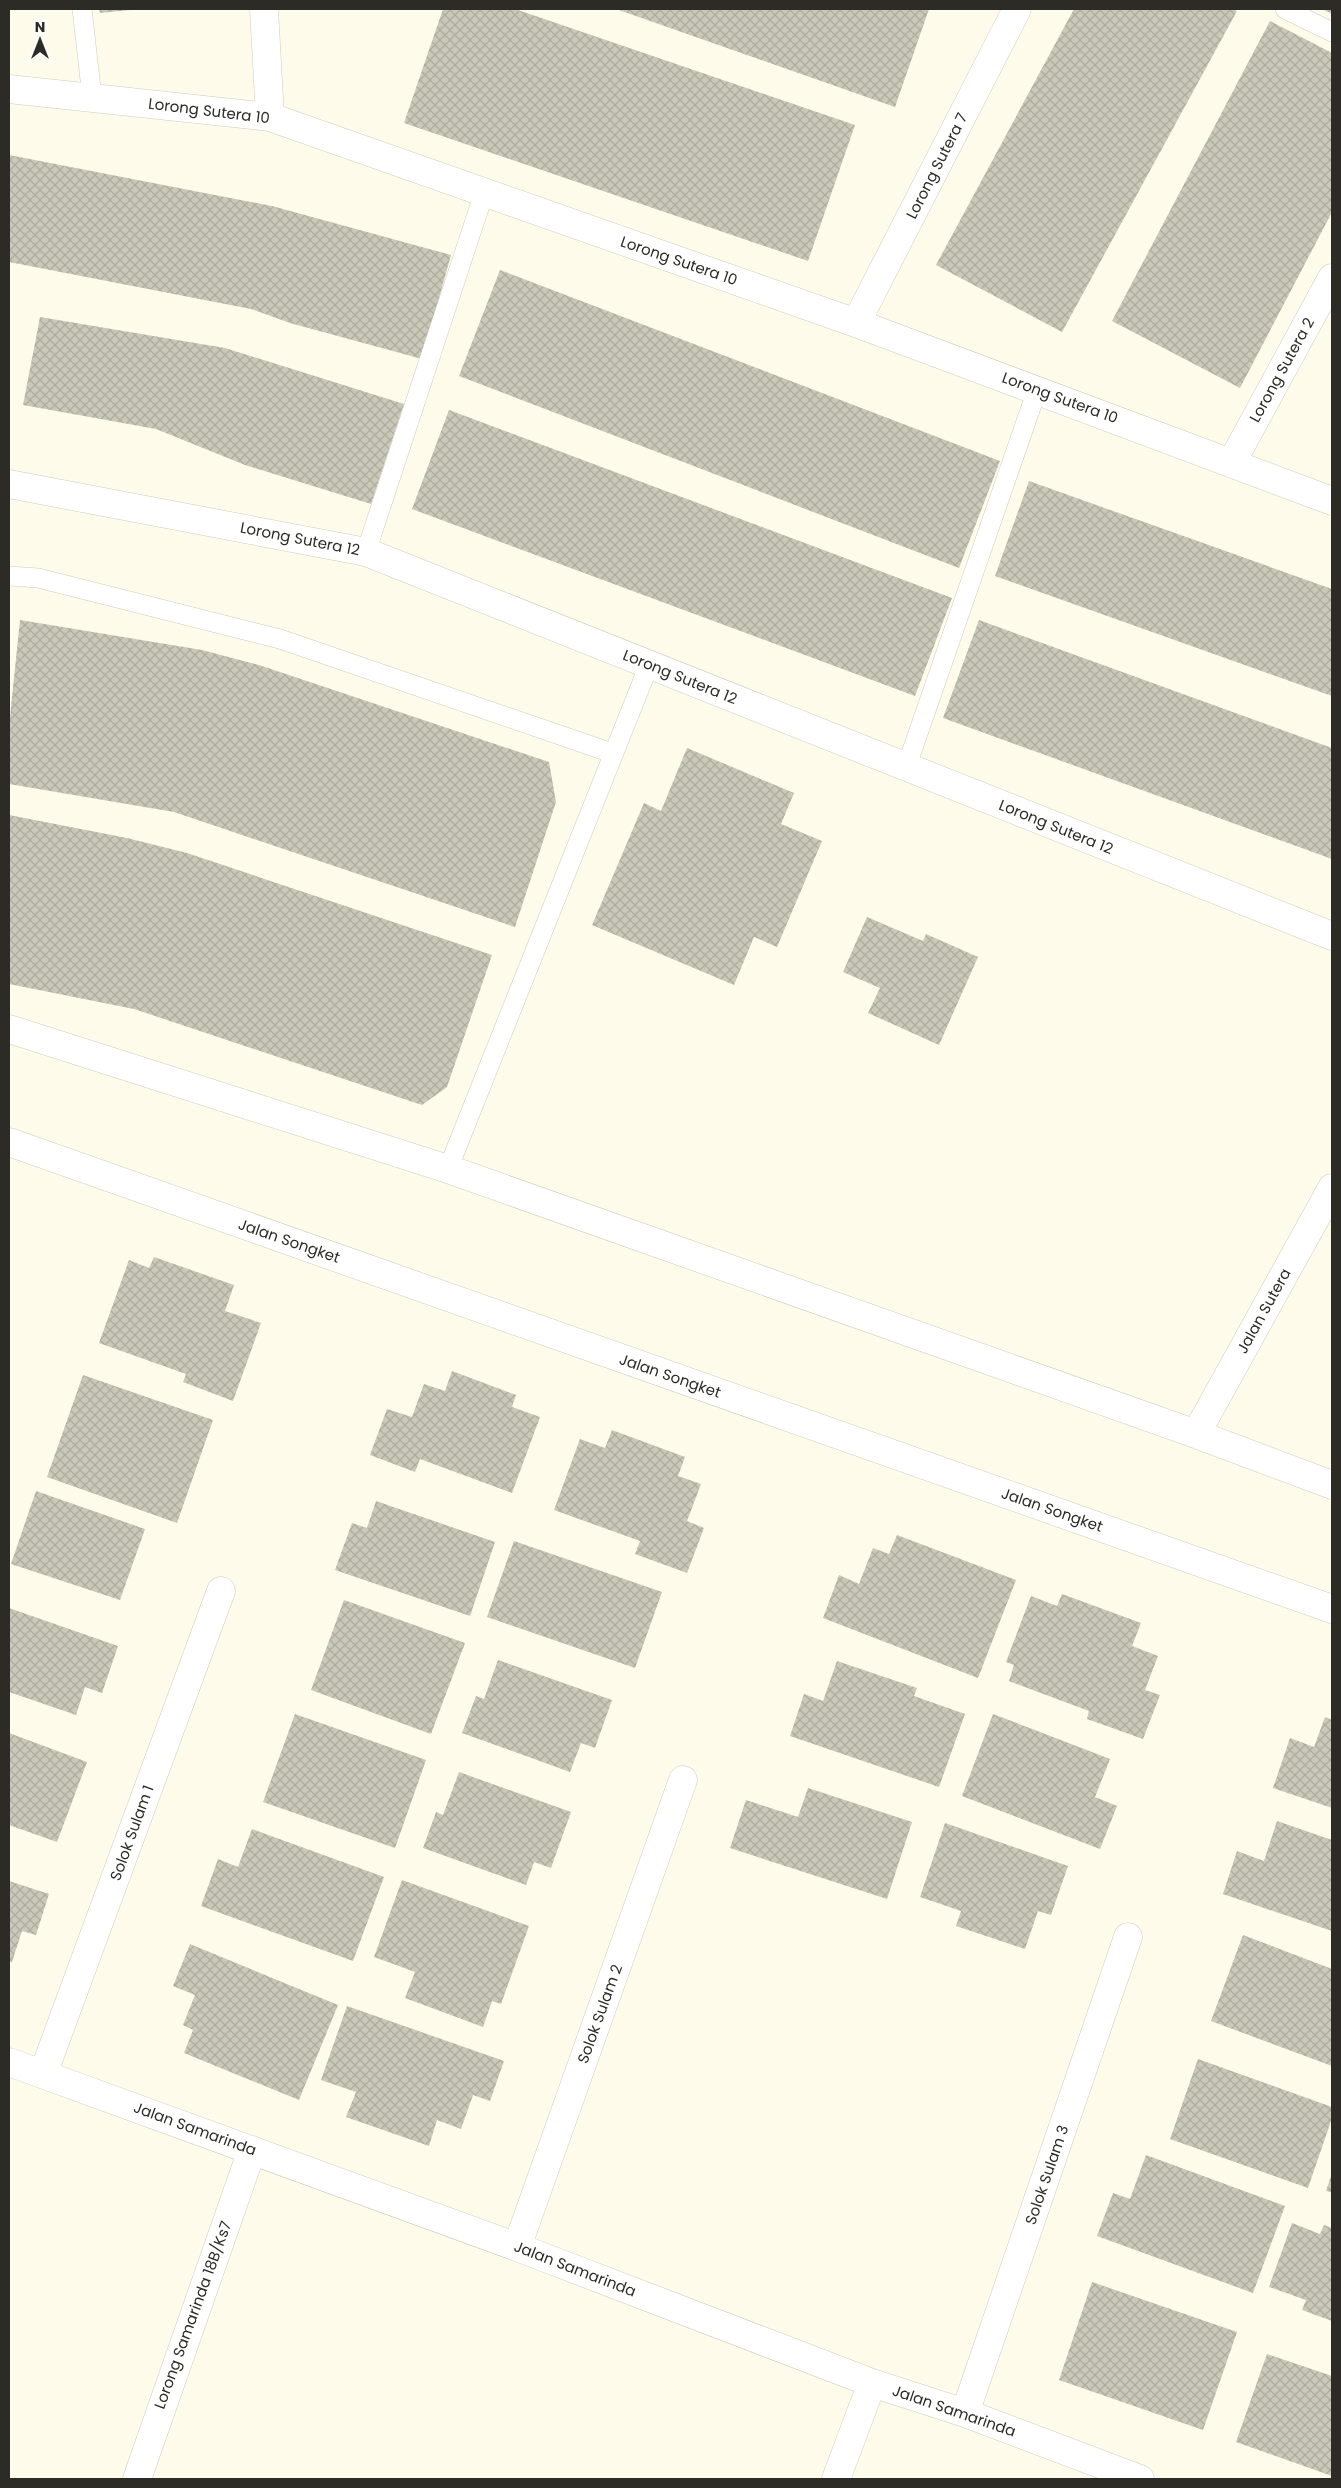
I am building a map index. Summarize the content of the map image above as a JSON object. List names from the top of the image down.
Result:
{
  "streets": {
    "street": [
      "Lorong Sutera 10",
      "Lorong Sutera 7",
      "Lorong Sutera 2",
      "Lorong Sutera 12",
      "Jalan Songket",
      "Jalan Sutera",
      "Solok Sulam 1",
      "Solok Sulam 2",
      "Jalan Samarinda",
      "Solok Sulam 3",
      "Lorong Samarinda 18B/Ks7"
    ]
  },
  "crossings": [
    ["Lorong Sutera 10", "Lorong Sutera 7"],
    ["Lorong Sutera 10", "Lorong Sutera 2"],
    ["Solok Sulam 1", "Jalan Samarinda"],
    ["Solok Sulam 2", "Jalan Samarinda"],
    ["Jalan Samarinda", "Solok Sulam 3"],
    ["Jalan Samarinda", "Lorong Samarinda 18B/Ks7"]
  ],
  "north": "top"
}
